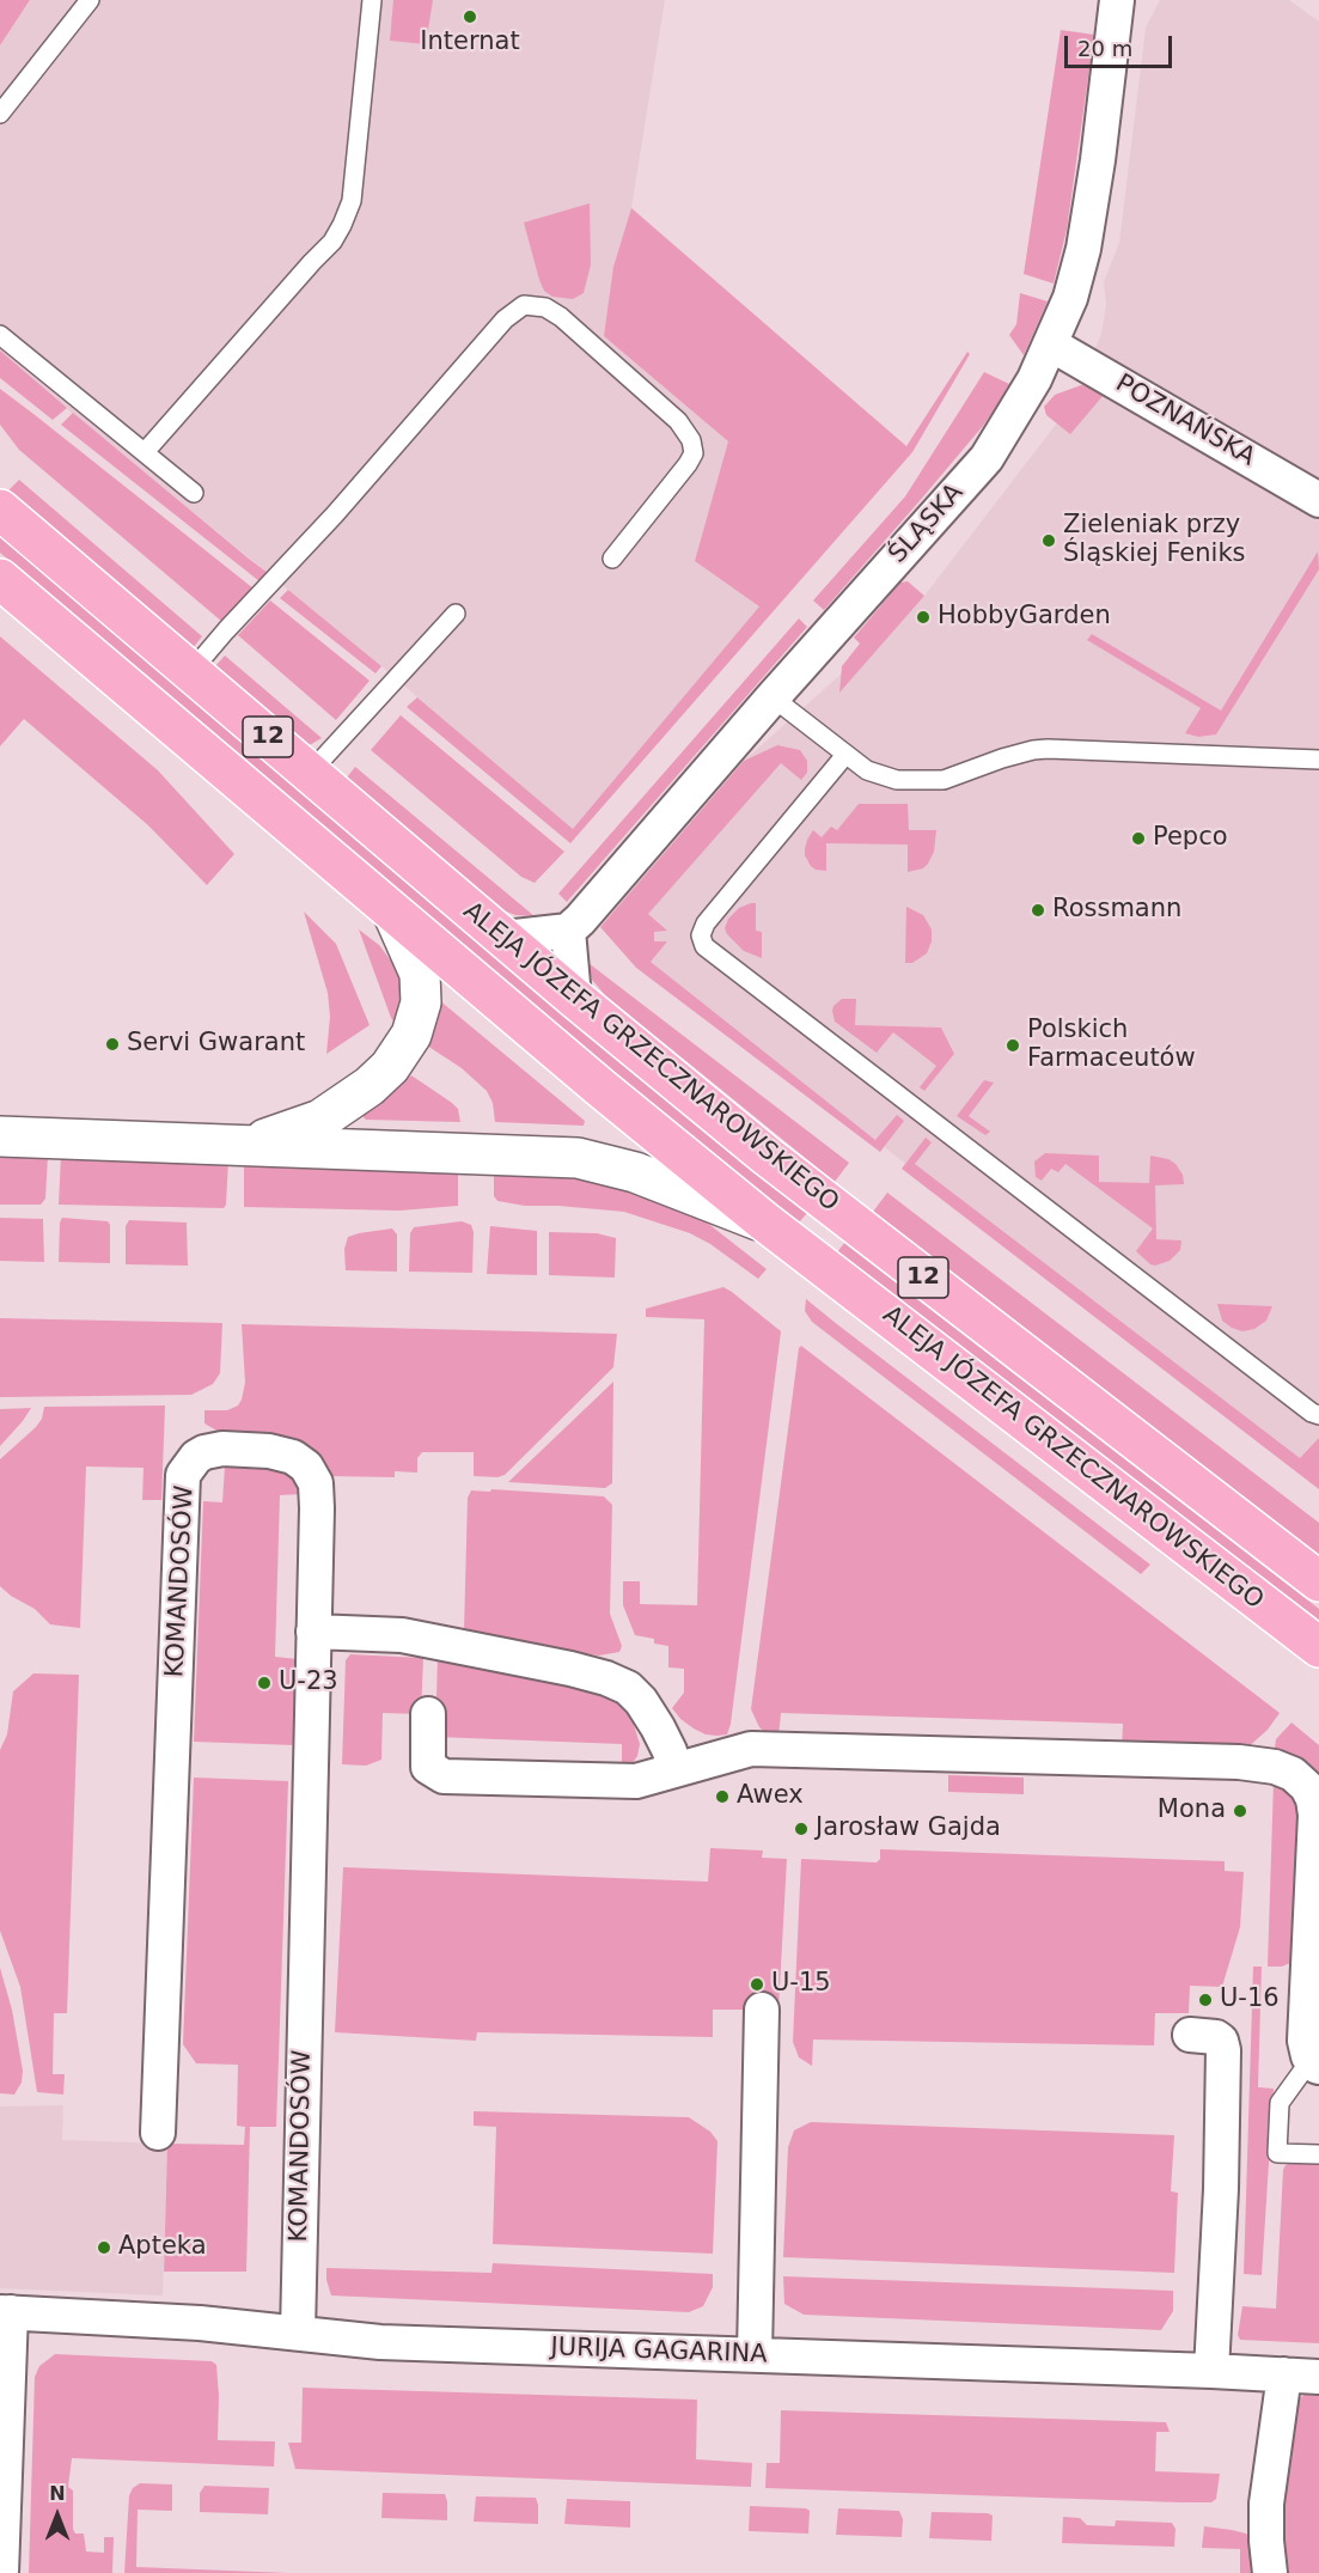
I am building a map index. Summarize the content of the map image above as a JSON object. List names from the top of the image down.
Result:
{
  "streets": {
    "main road": ["12", "ALEJA JÓZEFA GRZECZNAROWSKIEGO"],
    "street": [
      "POZNAŃSKA",
      "ŚLĄSKA",
      "KOMANDOSÓW",
      "JURIJA GAGARINA"
    ]
  },
  "crossings": [
    ["POZNAŃSKA", "ŚLĄSKA"],
    ["KOMANDOSÓW", "JURIJA GAGARINA"]
  ],
  "places": [
    "Internat",
    "Zieleniak przy Śląskiej Feniks",
    "HobbyGarden",
    "Pepco",
    "Rossmann",
    "Servi Gwarant",
    "Polskich Farmaceutów",
    "U-23",
    "Awex",
    "Mona",
    "Jarosław Gajda",
    "U-15",
    "U-16",
    "Apteka"
  ],
  "scale_bar": "20 m",
  "north": "top"
}
